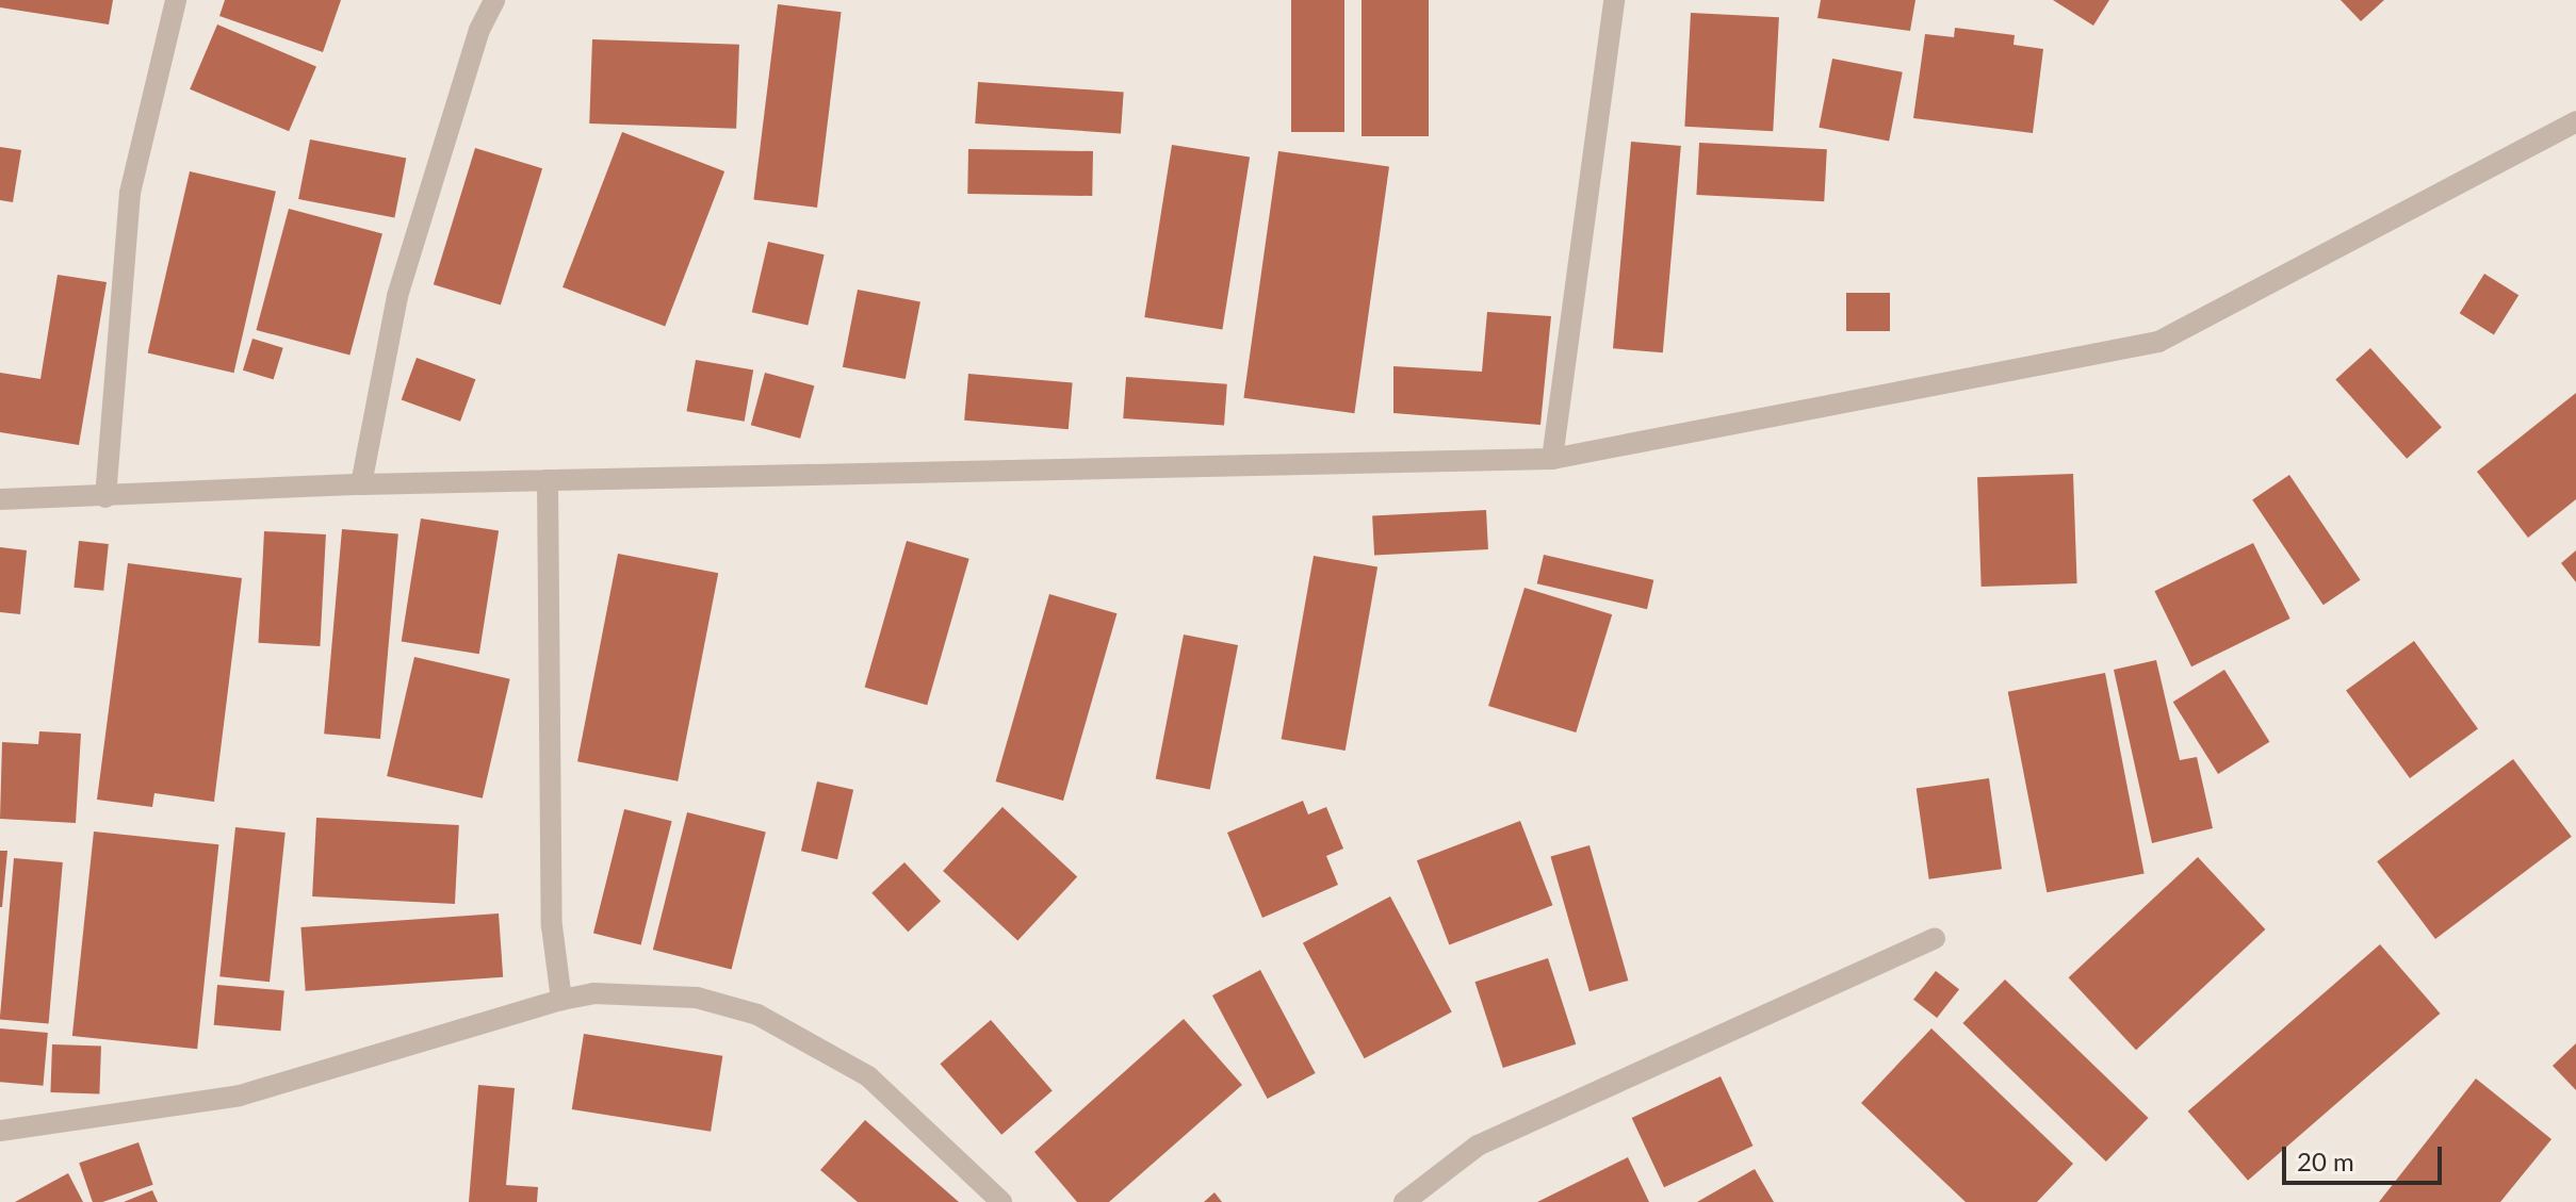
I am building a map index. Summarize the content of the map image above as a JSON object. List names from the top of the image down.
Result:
{
  "scale_bar": "20 m"
}
